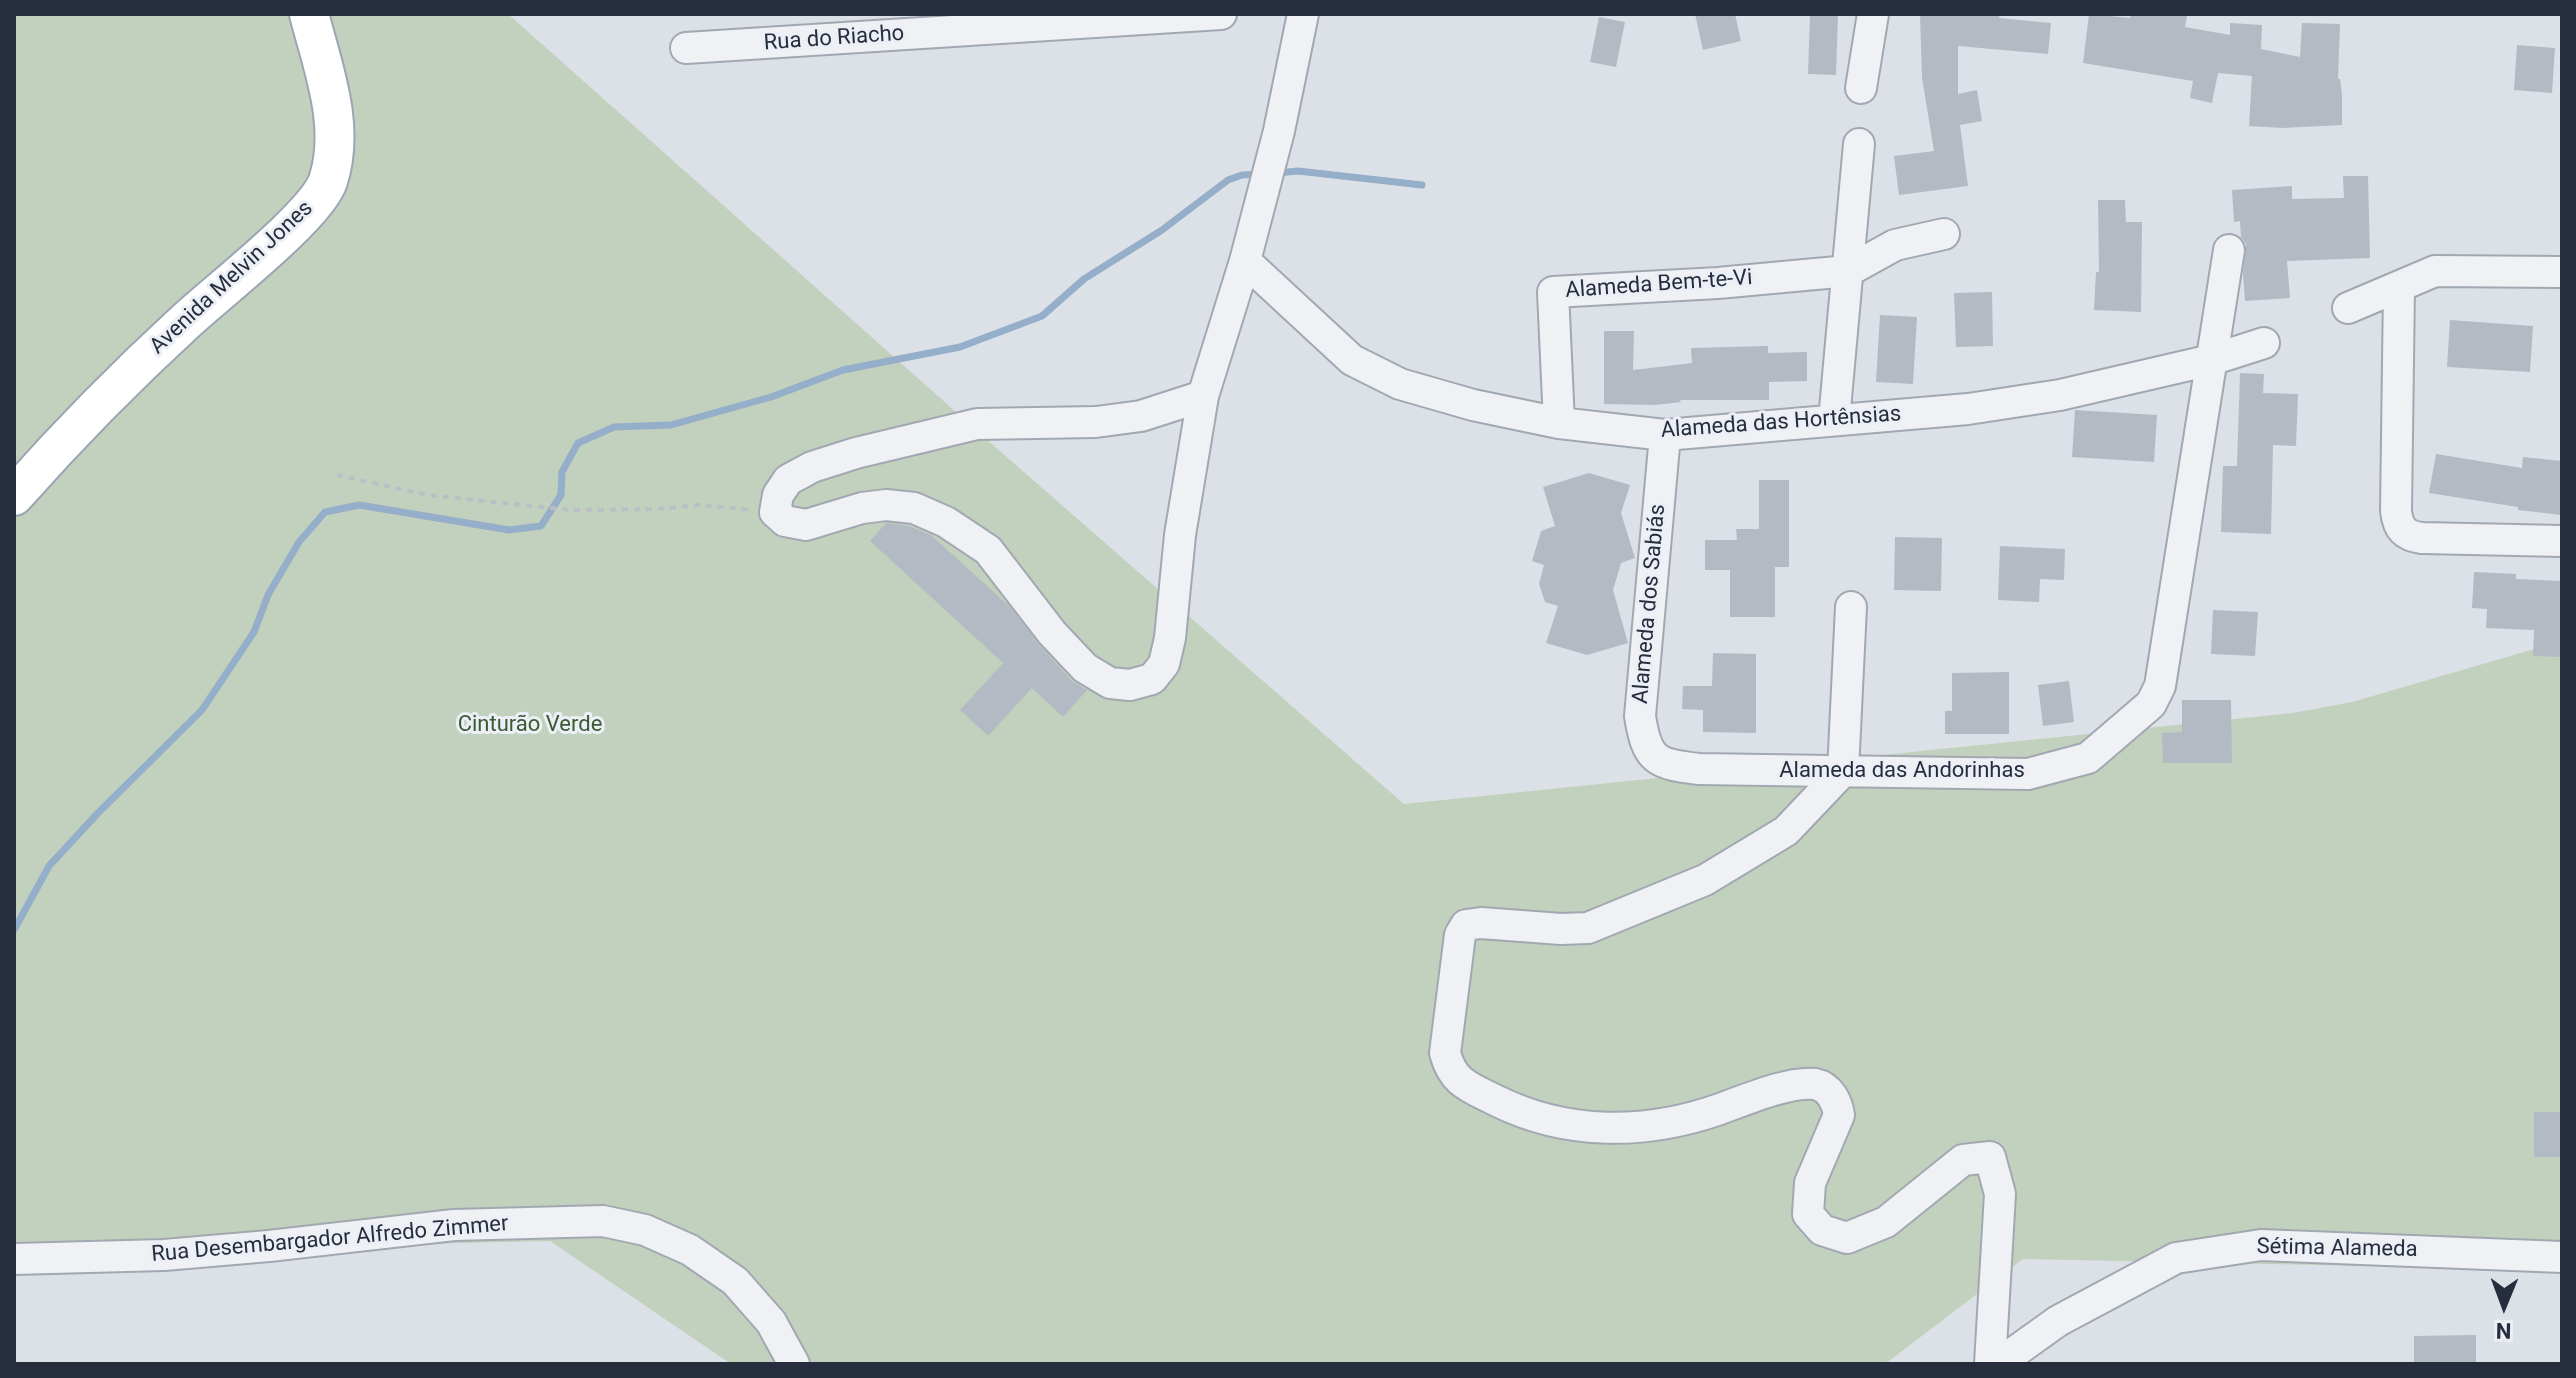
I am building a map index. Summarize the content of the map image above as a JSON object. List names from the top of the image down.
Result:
{
  "streets": {
    "main road": ["Avenida Melvin Jones"],
    "street": [
      "Rua do Riacho",
      "Alameda Bem-te-Vi",
      "Alameda das Hortênsias",
      "Alameda dos Sabiás",
      "Alameda das Andorinhas",
      "Rua Desembargador Alfredo Zimmer",
      "Sétima Alameda"
    ]
  },
  "crossings": [
    ["Alameda Bem-te-Vi", "Alameda das Hortênsias"],
    ["Alameda das Hortênsias", "Alameda dos Sabiás"],
    ["Alameda das Hortênsias", "Alameda das Andorinhas"],
    ["Alameda dos Sabiás", "Alameda das Andorinhas"]
  ],
  "parks": ["Cinturão Verde"],
  "north": "bottom"
}
